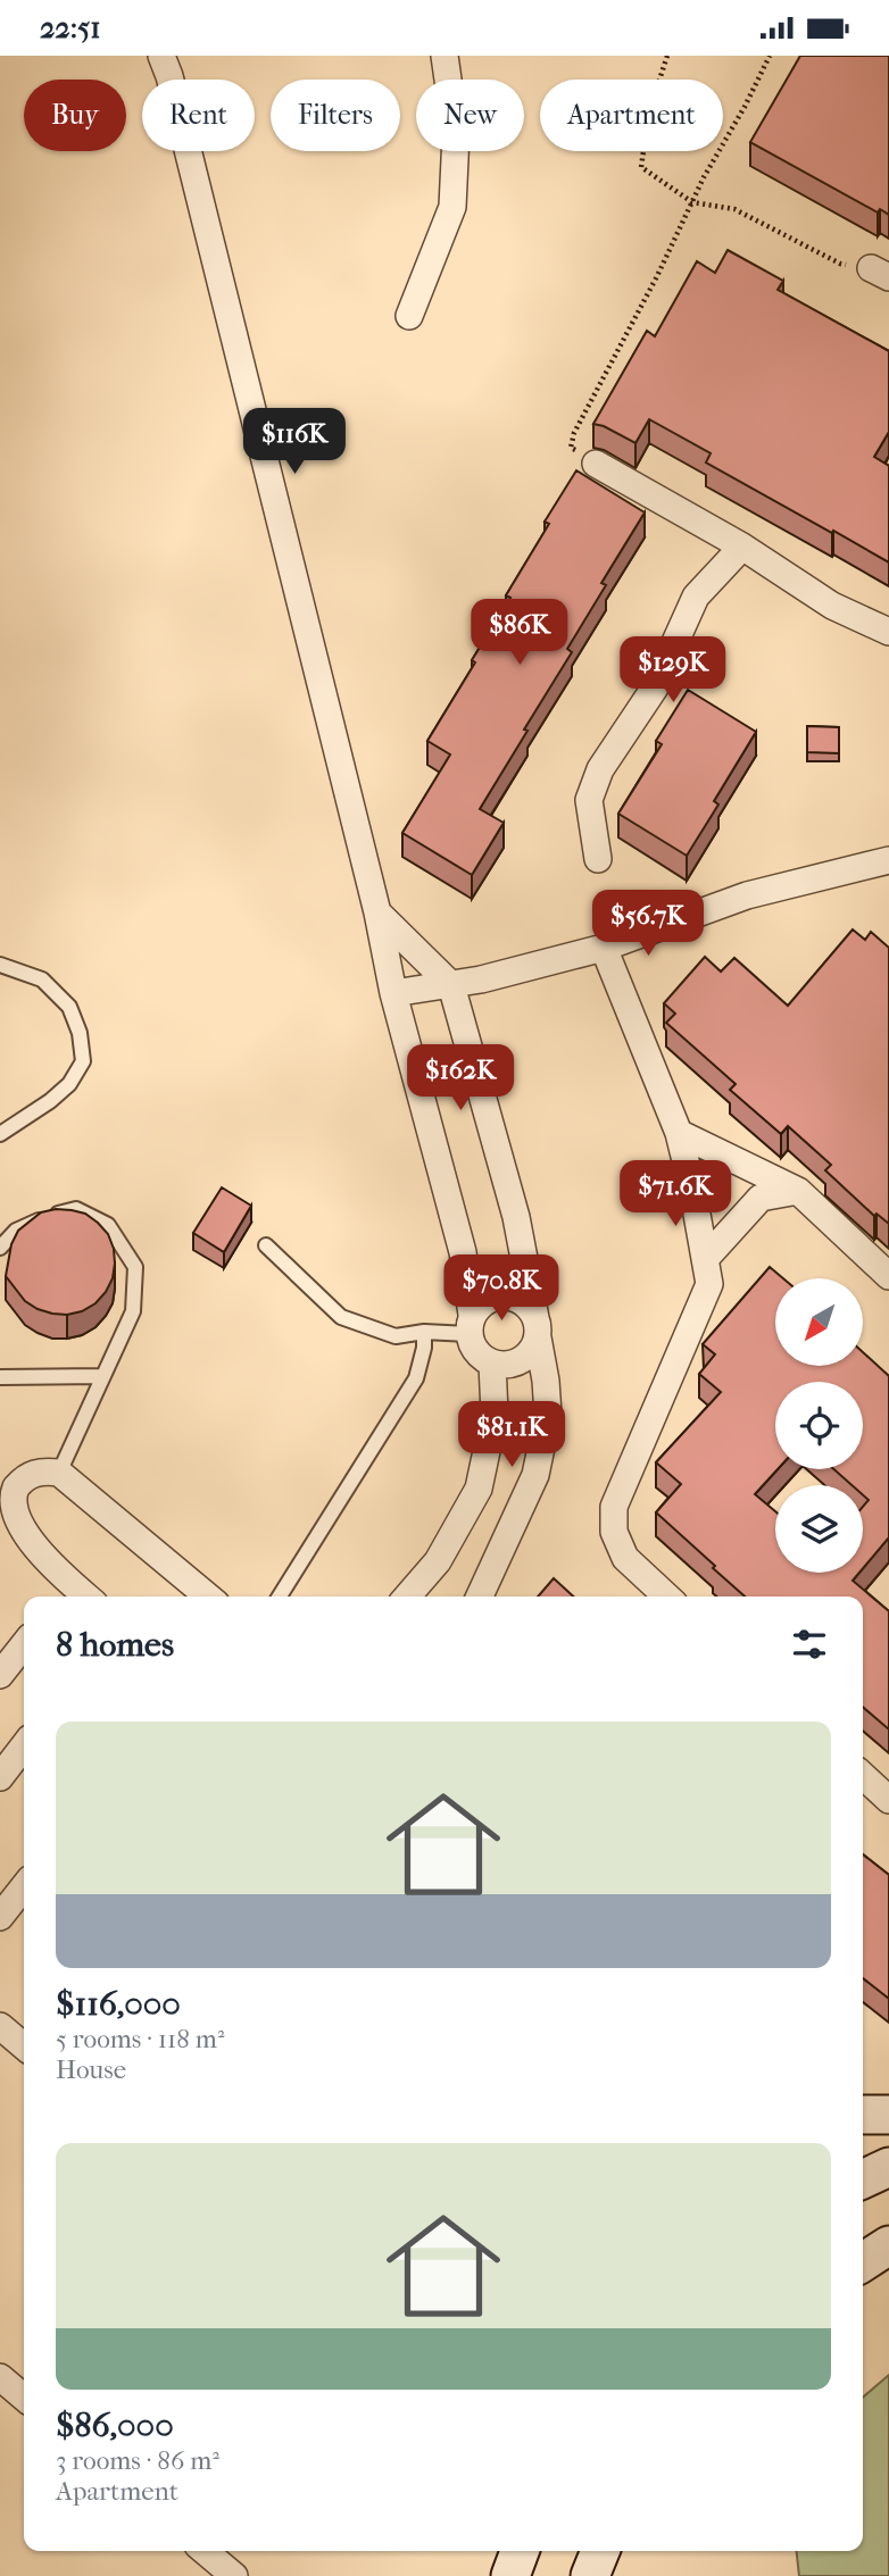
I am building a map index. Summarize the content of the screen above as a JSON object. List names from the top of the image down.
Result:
{
  "north": "bottom left",
  "page": {
    "status": "22:51",
    "chip": [
      "Buy",
      "Rent",
      "Filters",
      "New",
      "Apartment"
    ],
    "price": [
      "$116K",
      "$86K",
      "$129K",
      "$56.7K",
      "$162K",
      "$71.6K",
      "$70.8K",
      "$81.1K"
    ],
    "heading": "8 homes",
    "list": [
      {
        "name": "$116,000",
        "note": "5 rooms · 118 m² · House"
      },
      {
        "name": "$86,000",
        "note": "3 rooms · 86 m² · Apartment"
      }
    ]
  }
}
